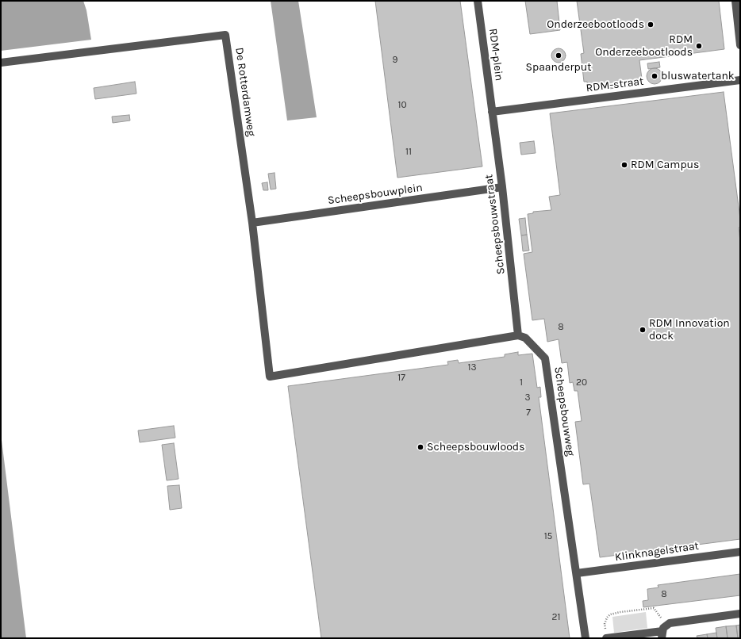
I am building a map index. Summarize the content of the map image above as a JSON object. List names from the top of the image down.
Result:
{
  "streets": {
    "street": [
      "RDM-plein",
      "RDM-straat",
      "De Rotterdamweg",
      "Scheepsbouwplein",
      "Scheepsbouwstraat",
      "Scheepsbouwweg",
      "Klinknagelstraat"
    ]
  },
  "crossings": [
    ["RDM-plein", "RDM-straat"],
    ["RDM-plein", "Scheepsbouwstraat"],
    ["RDM-straat", "Scheepsbouwstraat"],
    ["De Rotterdamweg", "Scheepsbouwplein"],
    ["De Rotterdamweg", "Scheepsbouwstraat"],
    ["De Rotterdamweg", "Scheepsbouwweg"],
    ["Scheepsbouwplein", "Scheepsbouwstraat"],
    ["Scheepsbouwstraat", "Scheepsbouwweg"],
    ["Scheepsbouwweg", "Klinknagelstraat"]
  ],
  "places": [
    "Onderzeebootloods",
    "RDM Onderzeebootloods",
    "Spaanderput",
    "bluswatertank",
    "RDM Campus",
    "RDM Innovation dock",
    "Scheepsbouwloods"
  ],
  "house_numbers": [
    "9",
    "10",
    "11",
    "8",
    "13",
    "17",
    "1",
    "20",
    "3",
    "7",
    "15",
    "8",
    "21"
  ]
}
